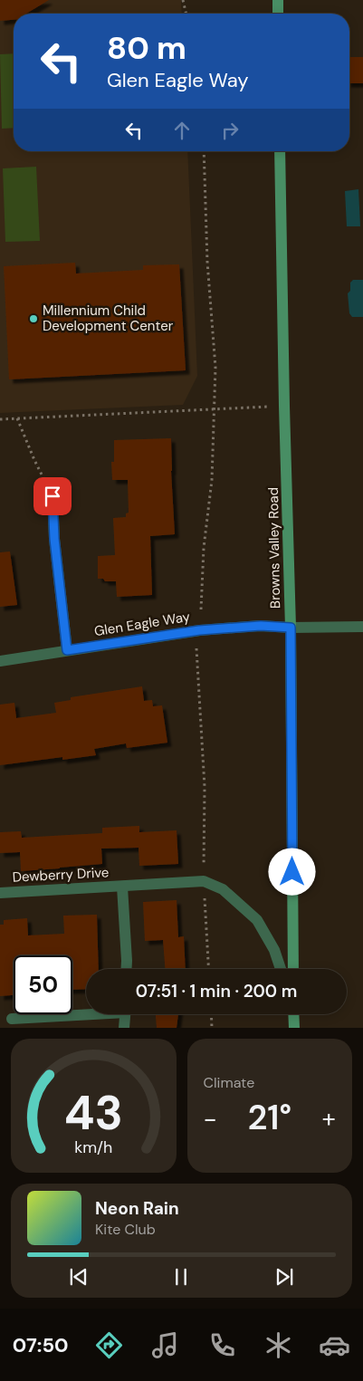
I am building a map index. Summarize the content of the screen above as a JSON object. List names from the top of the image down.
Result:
{
  "streets": {
    "main road": ["Browns Valley Road"],
    "street": ["Glen Eagle Way", "Dewberry Drive"]
  },
  "crossings": [
    ["Browns Valley Road", "Glen Eagle Way"]
  ],
  "places": ["Millennium Child Development Center"],
  "page": {
    "turn": ["80 m", "Glen Eagle Way"],
    "limit": "50",
    "trip": "07:51 · 1 min · 200 m",
    "tile": "Climate",
    "heat": ["−", "21°", "+"],
    "song": ["Neon Rain", "Kite Club"],
    "tabs": "07:50",
    "gauge": ["43", "km/h"]
  }
}
